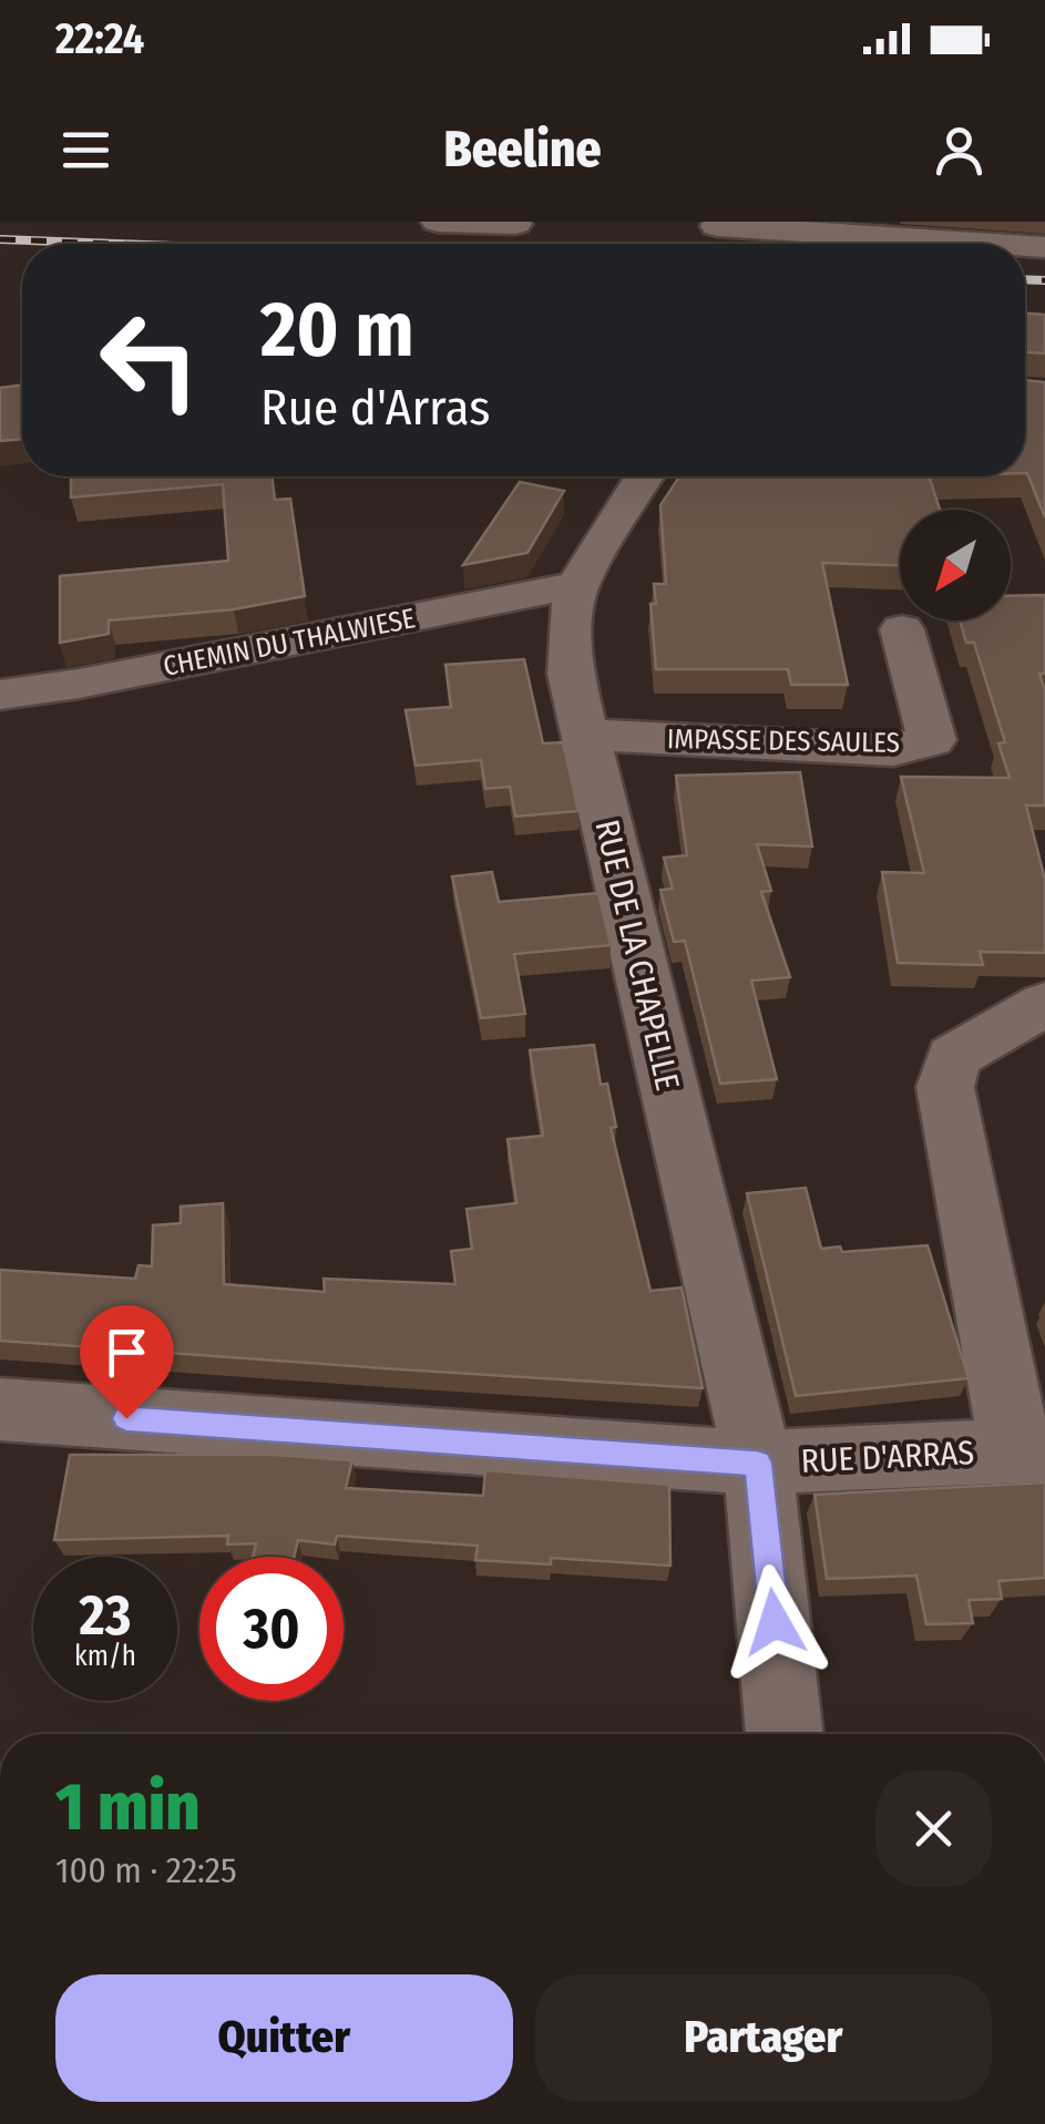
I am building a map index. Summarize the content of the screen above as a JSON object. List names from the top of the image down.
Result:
{
  "streets": {
    "street": [
      "CHEMIN DU THALWIESE",
      "IMPASSE DES SAULES",
      "RUE DE LA CHAPELLE",
      "RUE D'ARRAS"
    ]
  },
  "crossings": [
    ["CHEMIN DU THALWIESE", "RUE DE LA CHAPELLE"],
    ["IMPASSE DES SAULES", "RUE DE LA CHAPELLE"],
    ["RUE DE LA CHAPELLE", "RUE D'ARRAS"]
  ],
  "north": "bottom left",
  "page": {
    "status": "22:24",
    "header": "Beeline",
    "turn": ["20 m", "Rue d'Arras"],
    "speed": "23 km/h",
    "limit": "30",
    "heading": ["1 min", "100 m · 22:25"],
    "buttons": ["Quitter", "Partager"]
  }
}
